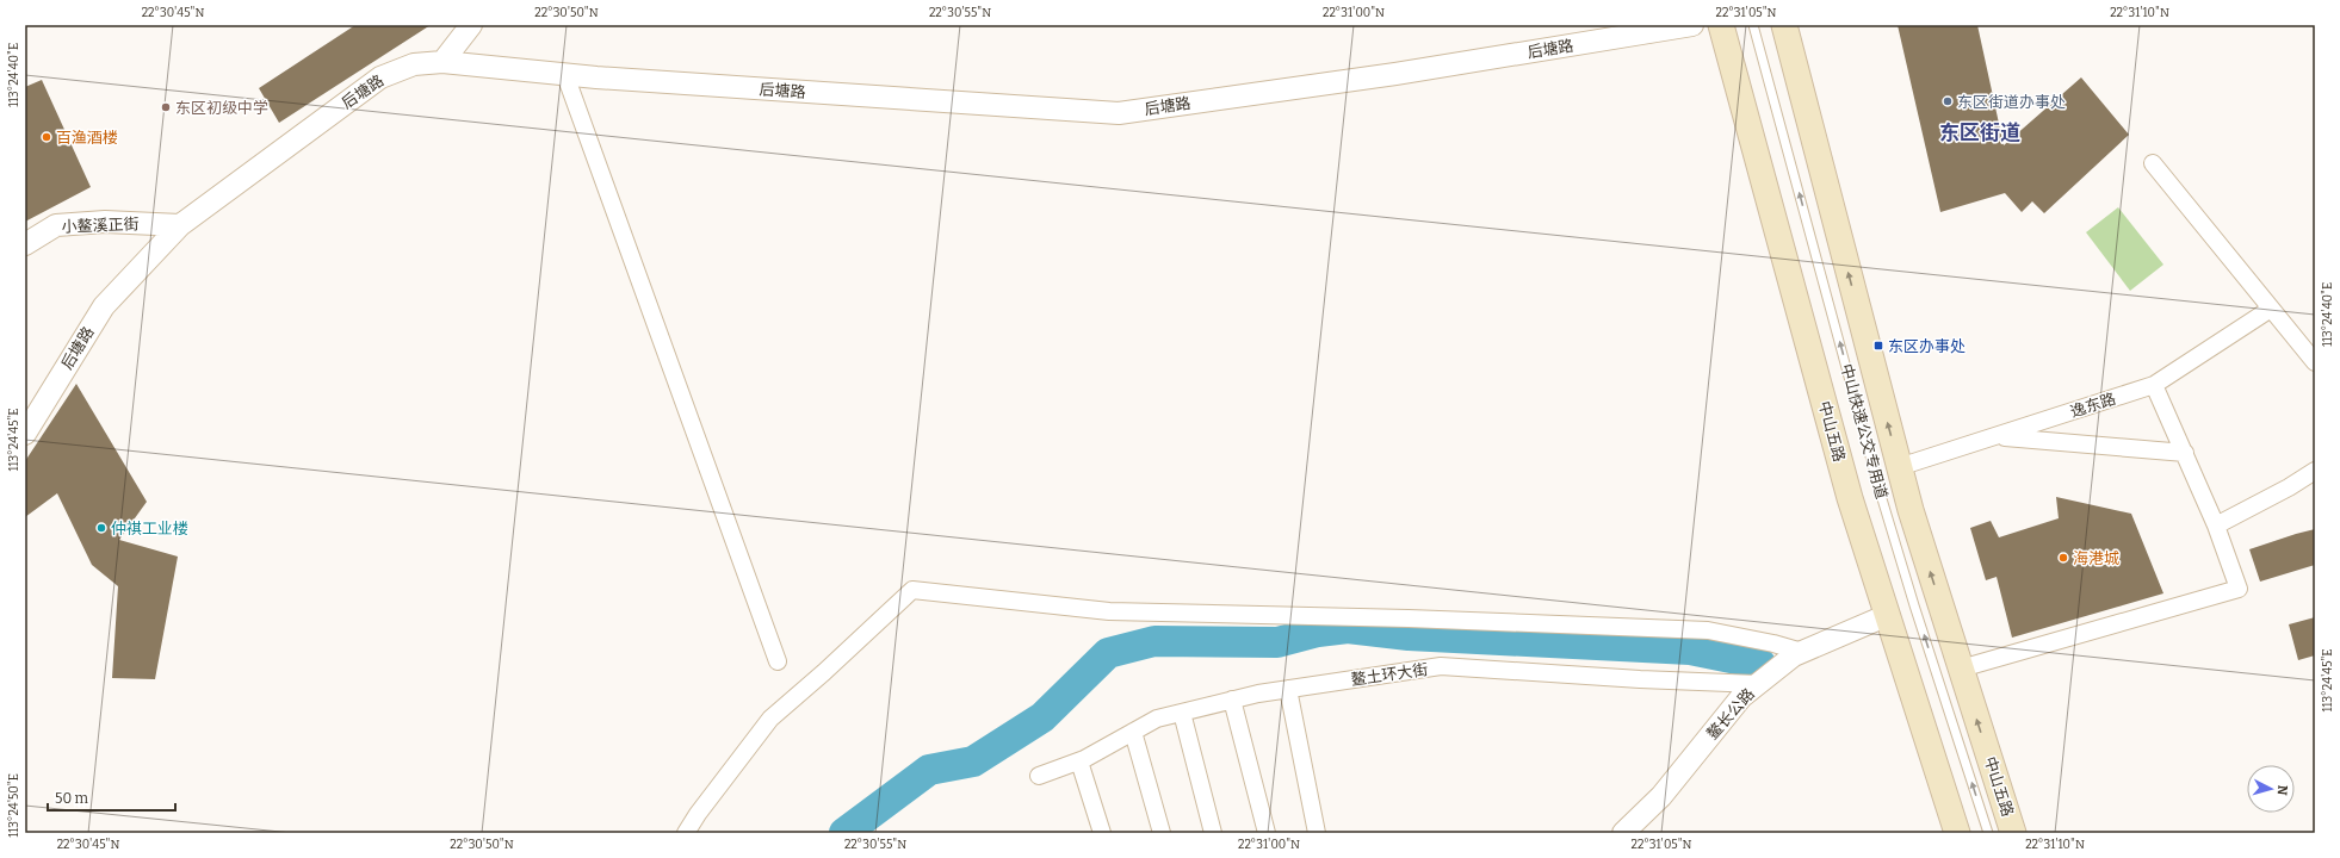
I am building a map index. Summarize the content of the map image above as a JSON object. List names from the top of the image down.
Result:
{
  "streets": {
    "main road": ["中山五路"],
    "street": [
      "后塘路",
      "小鳌溪正街",
      "逸东路",
      "鳌土环大街",
      "鳌长公路"
    ],
    "lane": ["中山快速公交专用道"]
  },
  "crossings": [
    ["后塘路", "小鳌溪正街"],
    ["逸东路", "中山五路"],
    ["中山五路", "鳌长公路"],
    ["鳌土环大街", "鳌长公路"]
  ],
  "one_way": ["中山快速公交专用道"],
  "districts": ["东区街道"],
  "places": {
    "other": [
      "东区街道办事处",
      "东区初级中学",
      "百渔酒楼",
      "仲祺工业楼",
      "海港城"
    ],
    "transit": ["东区办事处"]
  },
  "scale_bar": "50 m",
  "north": "right",
  "coordinates": [
    "22°30'45\"N",
    "22°30'50\"N",
    "22°30'55\"N",
    "22°31'00\"N",
    "22°31'05\"N",
    "22°31'10\"N",
    "113°24'40\"E",
    "113°24'45\"E",
    "113°24'50\"E"
  ]
}
